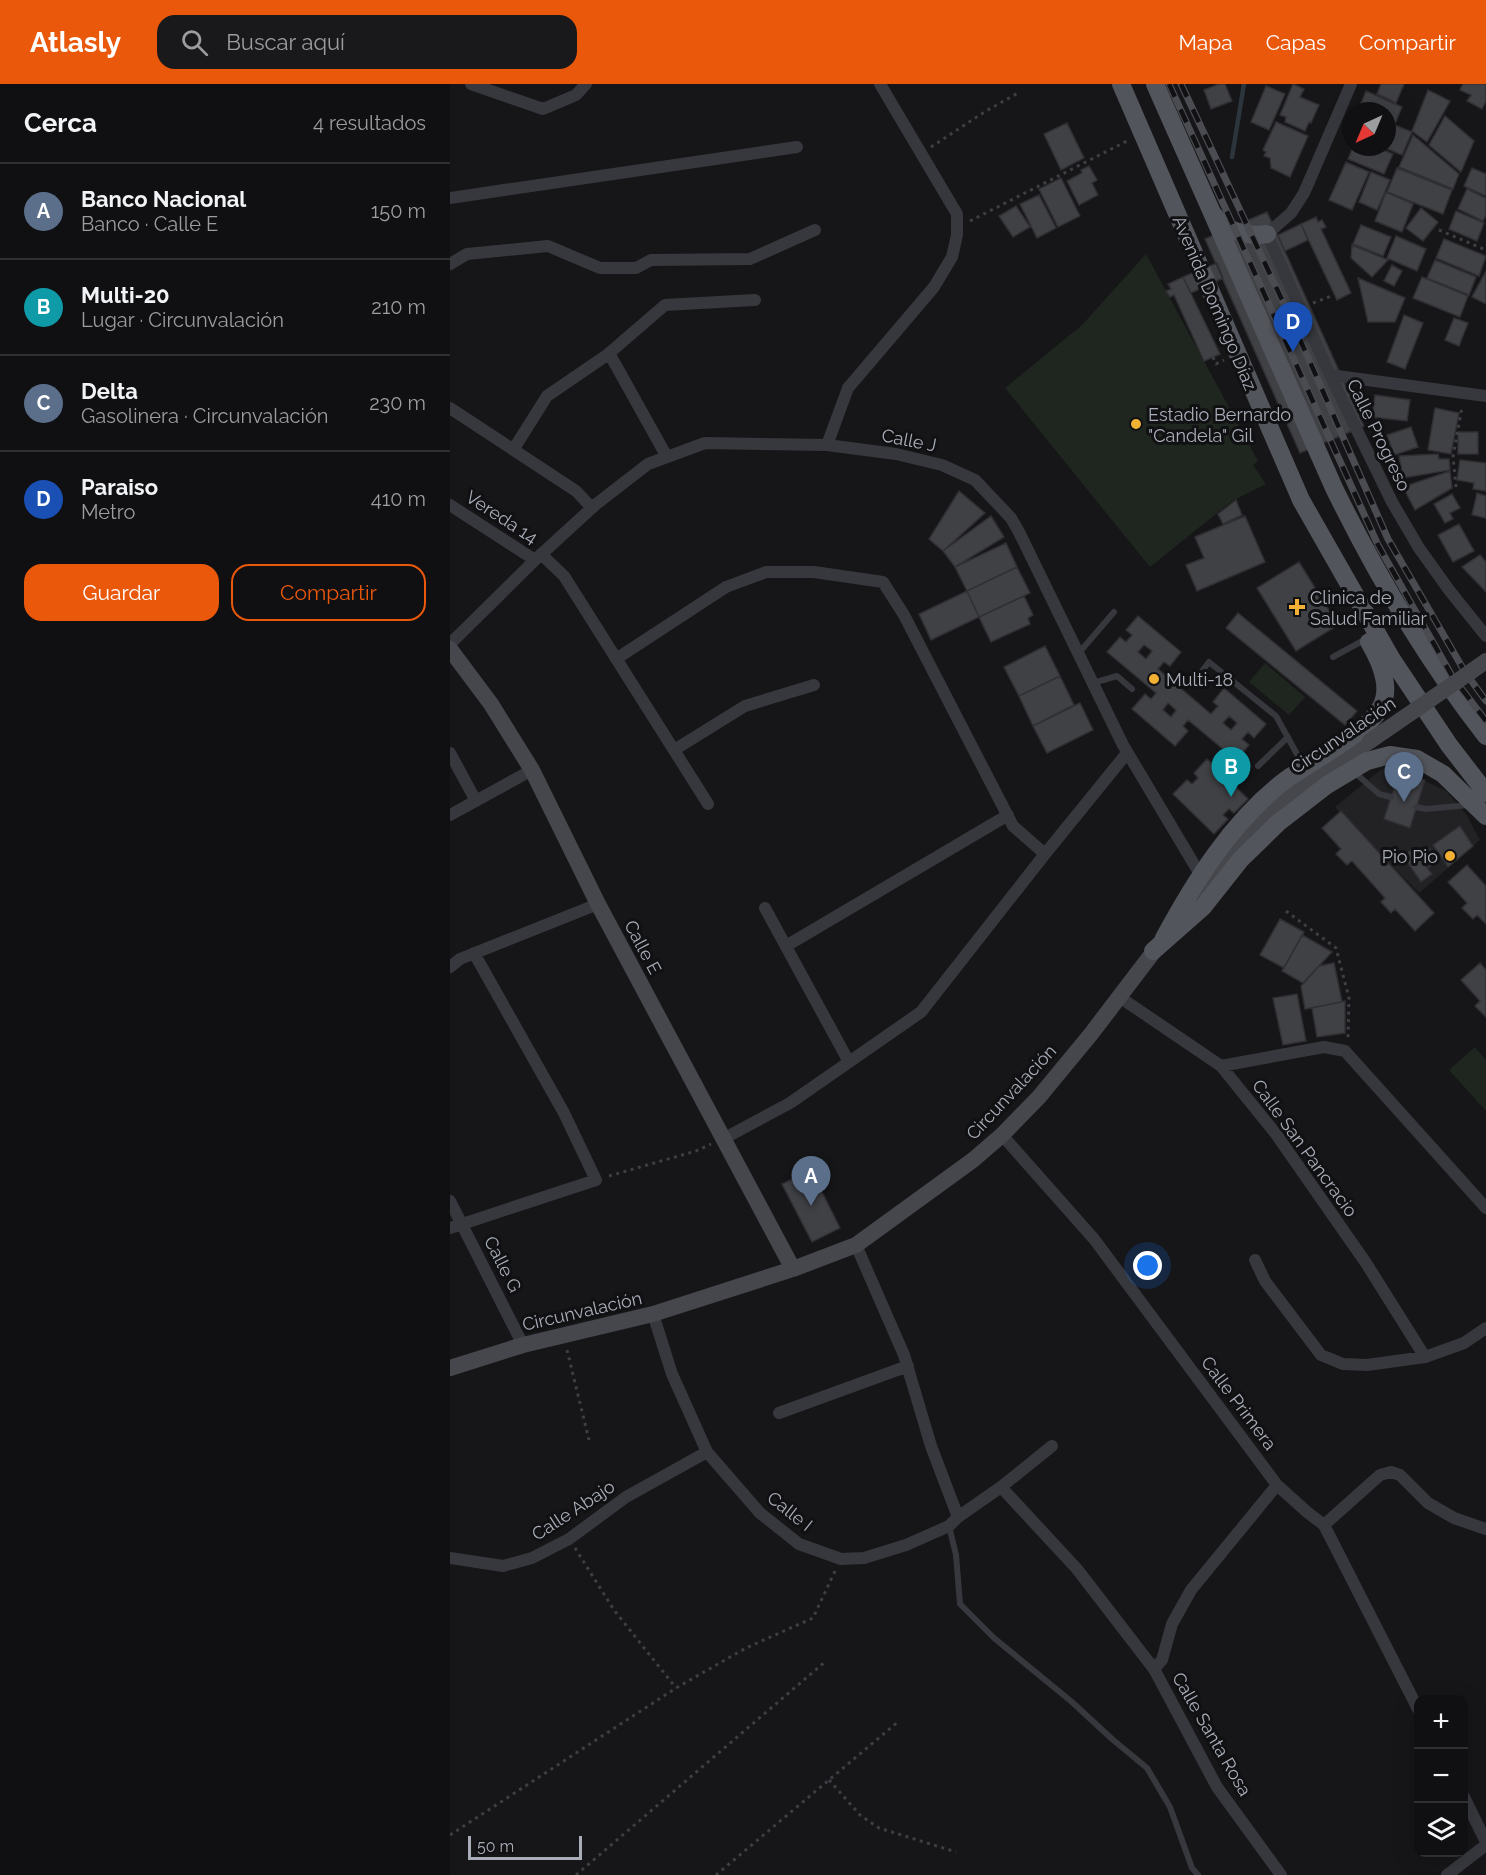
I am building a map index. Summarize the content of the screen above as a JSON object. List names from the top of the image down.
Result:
{
  "streets": {
    "main road": ["Avenida Domingo Díaz", "Circunvalación", "Calle E"],
    "street": [
      "Calle Progreso",
      "Calle J",
      "Vereda 14",
      "Calle San Pancracio",
      "Calle G",
      "Calle Primera",
      "Calle Abajo",
      "Calle I",
      "Calle Santa Rosa"
    ]
  },
  "crossings": [
    ["Calle J", "Vereda 14"],
    ["Circunvalación", "Calle E"],
    ["Circunvalación", "Calle San Pancracio"],
    ["Circunvalación", "Calle G"],
    ["Circunvalación", "Calle Primera"],
    ["Circunvalación", "Calle I"],
    ["Calle Primera", "Calle Santa Rosa"],
    ["Calle Abajo", "Calle I"],
    ["Calle I", "Calle Santa Rosa"]
  ],
  "places": {
    "other": ["Estadio Bernardo \"Candela\" Gil", "Multi-18", "Pio Pio"],
    "health": ["Clinica de Salud Familiar"]
  },
  "scale_bar": "50 m",
  "north": "bottom left",
  "page": {
    "header": "Atlasly",
    "search": "Buscar aquí",
    "nav": ["Mapa", "Capas", "Compartir"],
    "heading": ["Cerca", "4 resultados"],
    "list": [
      {
        "mark": "A",
        "name": "Banco Nacional",
        "note": "Banco · Calle E",
        "value": "150 m"
      },
      {
        "mark": "B",
        "name": "Multi-20",
        "note": "Lugar · Circunvalación",
        "value": "210 m"
      },
      {
        "mark": "C",
        "name": "Delta",
        "note": "Gasolinera · Circunvalación",
        "value": "230 m"
      },
      {
        "mark": "D",
        "name": "Paraiso",
        "note": "Metro",
        "value": "410 m"
      }
    ],
    "pins": [
      "D",
      "B",
      "C",
      "A"
    ],
    "buttons": ["Guardar", "Compartir"],
    "map_buttons": ["+", "−"],
    "scale": "50 m"
  }
}
